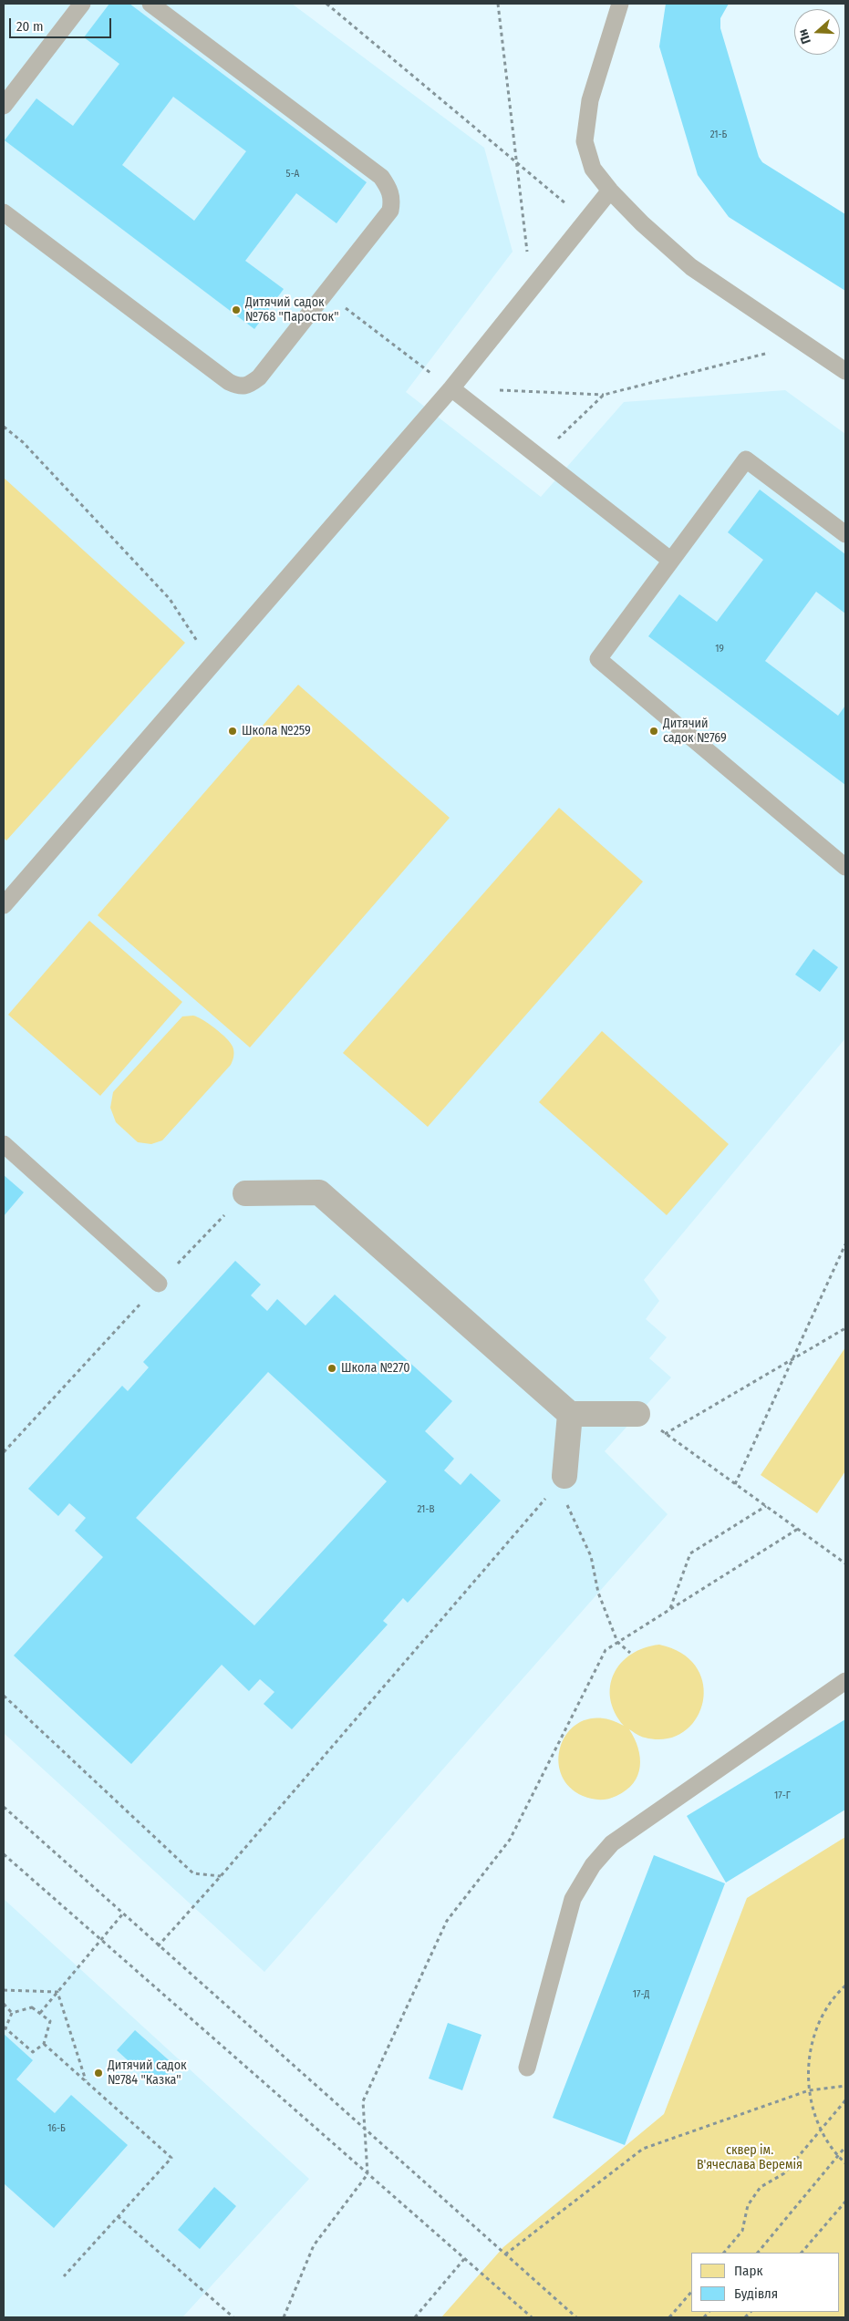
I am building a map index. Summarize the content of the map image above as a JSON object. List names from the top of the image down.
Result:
{
  "parks": ["сквер ім. В'ячеслава Веремія"],
  "places": [
    "Дитячий садок №768 \"Паросток\"",
    "Школа №259",
    "Дитячий садок №769",
    "Школа №270",
    "Дитячий садок №784 \"Казка\""
  ],
  "house_numbers": [
    "21-Б",
    "5-А",
    "19",
    "21-В",
    "17-Г",
    "17-Д",
    "16-Б"
  ],
  "legend": ["Парк", "Будівля"],
  "scale_bar": "20 m",
  "north": "left"
}
